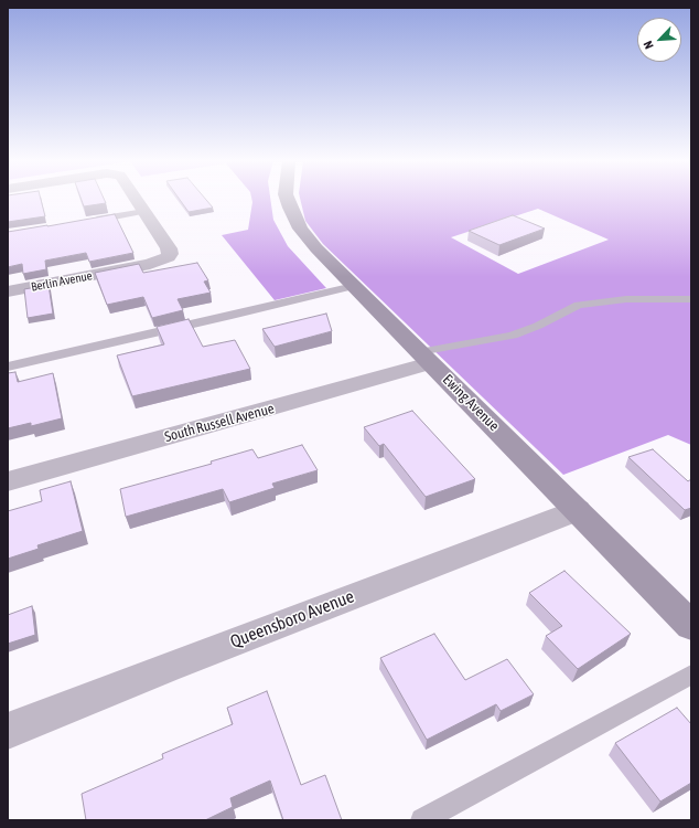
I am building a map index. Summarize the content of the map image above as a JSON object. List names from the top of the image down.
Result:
{
  "streets": {
    "street": [
      "Berlin Avenue",
      "Ewing Avenue",
      "South Russell Avenue",
      "Queensboro Avenue"
    ]
  },
  "crossings": [
    ["Ewing Avenue", "South Russell Avenue"],
    ["Ewing Avenue", "Queensboro Avenue"]
  ],
  "north": "bottom left"
}
